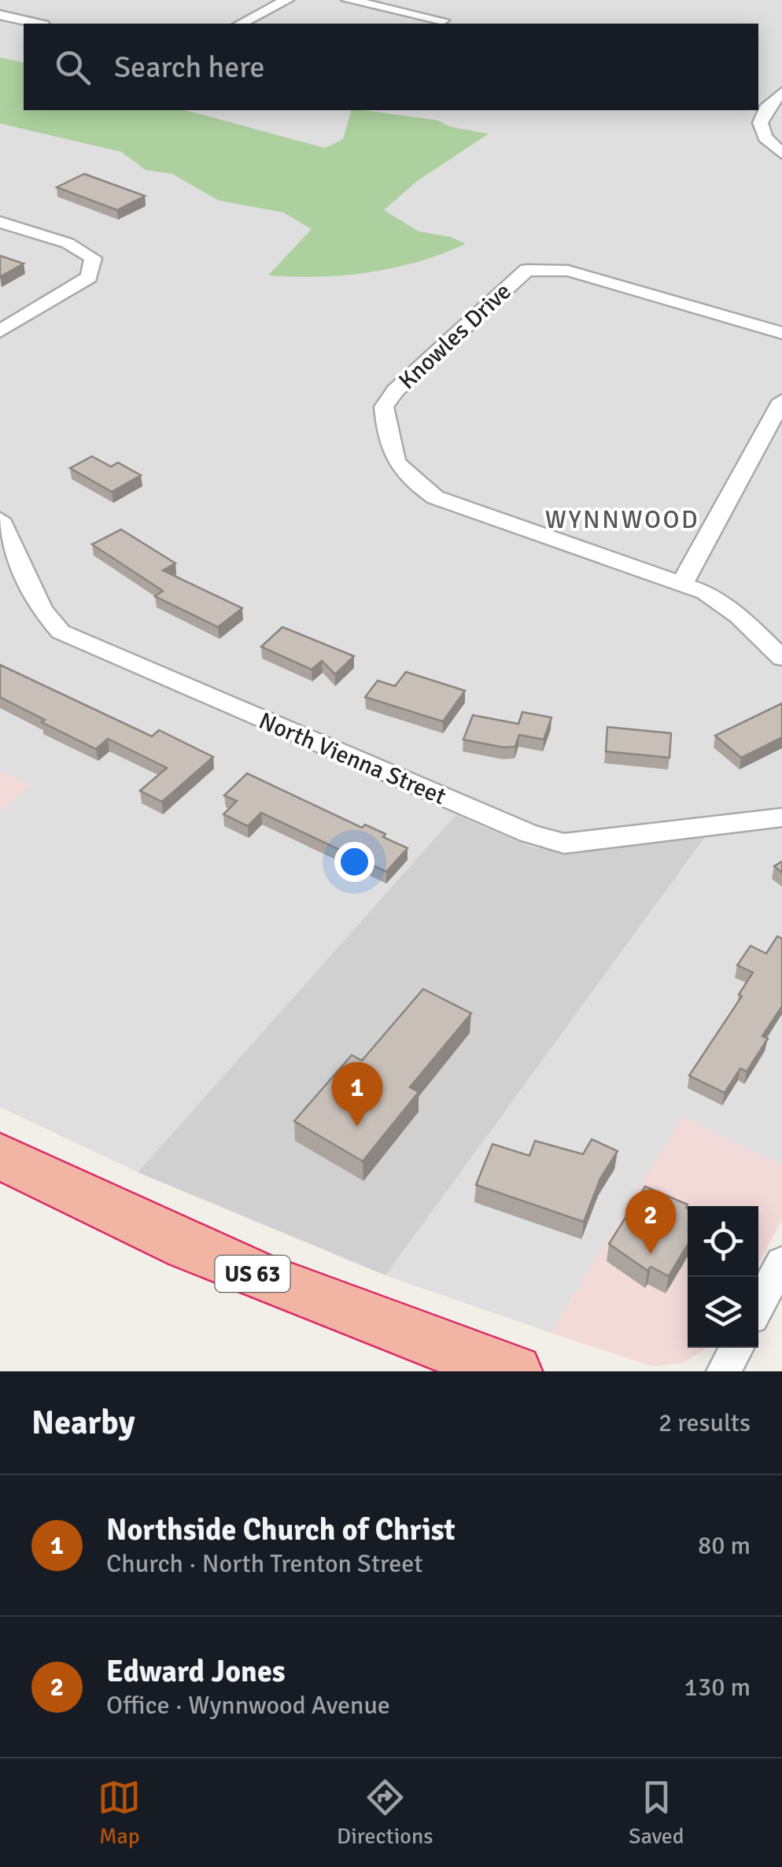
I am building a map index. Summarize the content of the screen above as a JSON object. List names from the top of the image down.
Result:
{
  "streets": {
    "highway": ["US 63"],
    "street": ["Knowles Drive", "North Vienna Street"]
  },
  "districts": ["WYNNWOOD"],
  "page": {
    "search": "Search here",
    "pins": ["1", "2"],
    "heading": ["Nearby", "2 results"],
    "list": [
      {
        "mark": "1",
        "name": "Northside Church of Christ",
        "note": "Church · North Trenton Street",
        "value": "80 m"
      },
      {
        "mark": "2",
        "name": "Edward Jones",
        "note": "Office · Wynnwood Avenue",
        "value": "130 m"
      }
    ],
    "nav": ["Map", "Directions", "Saved"]
  }
}
